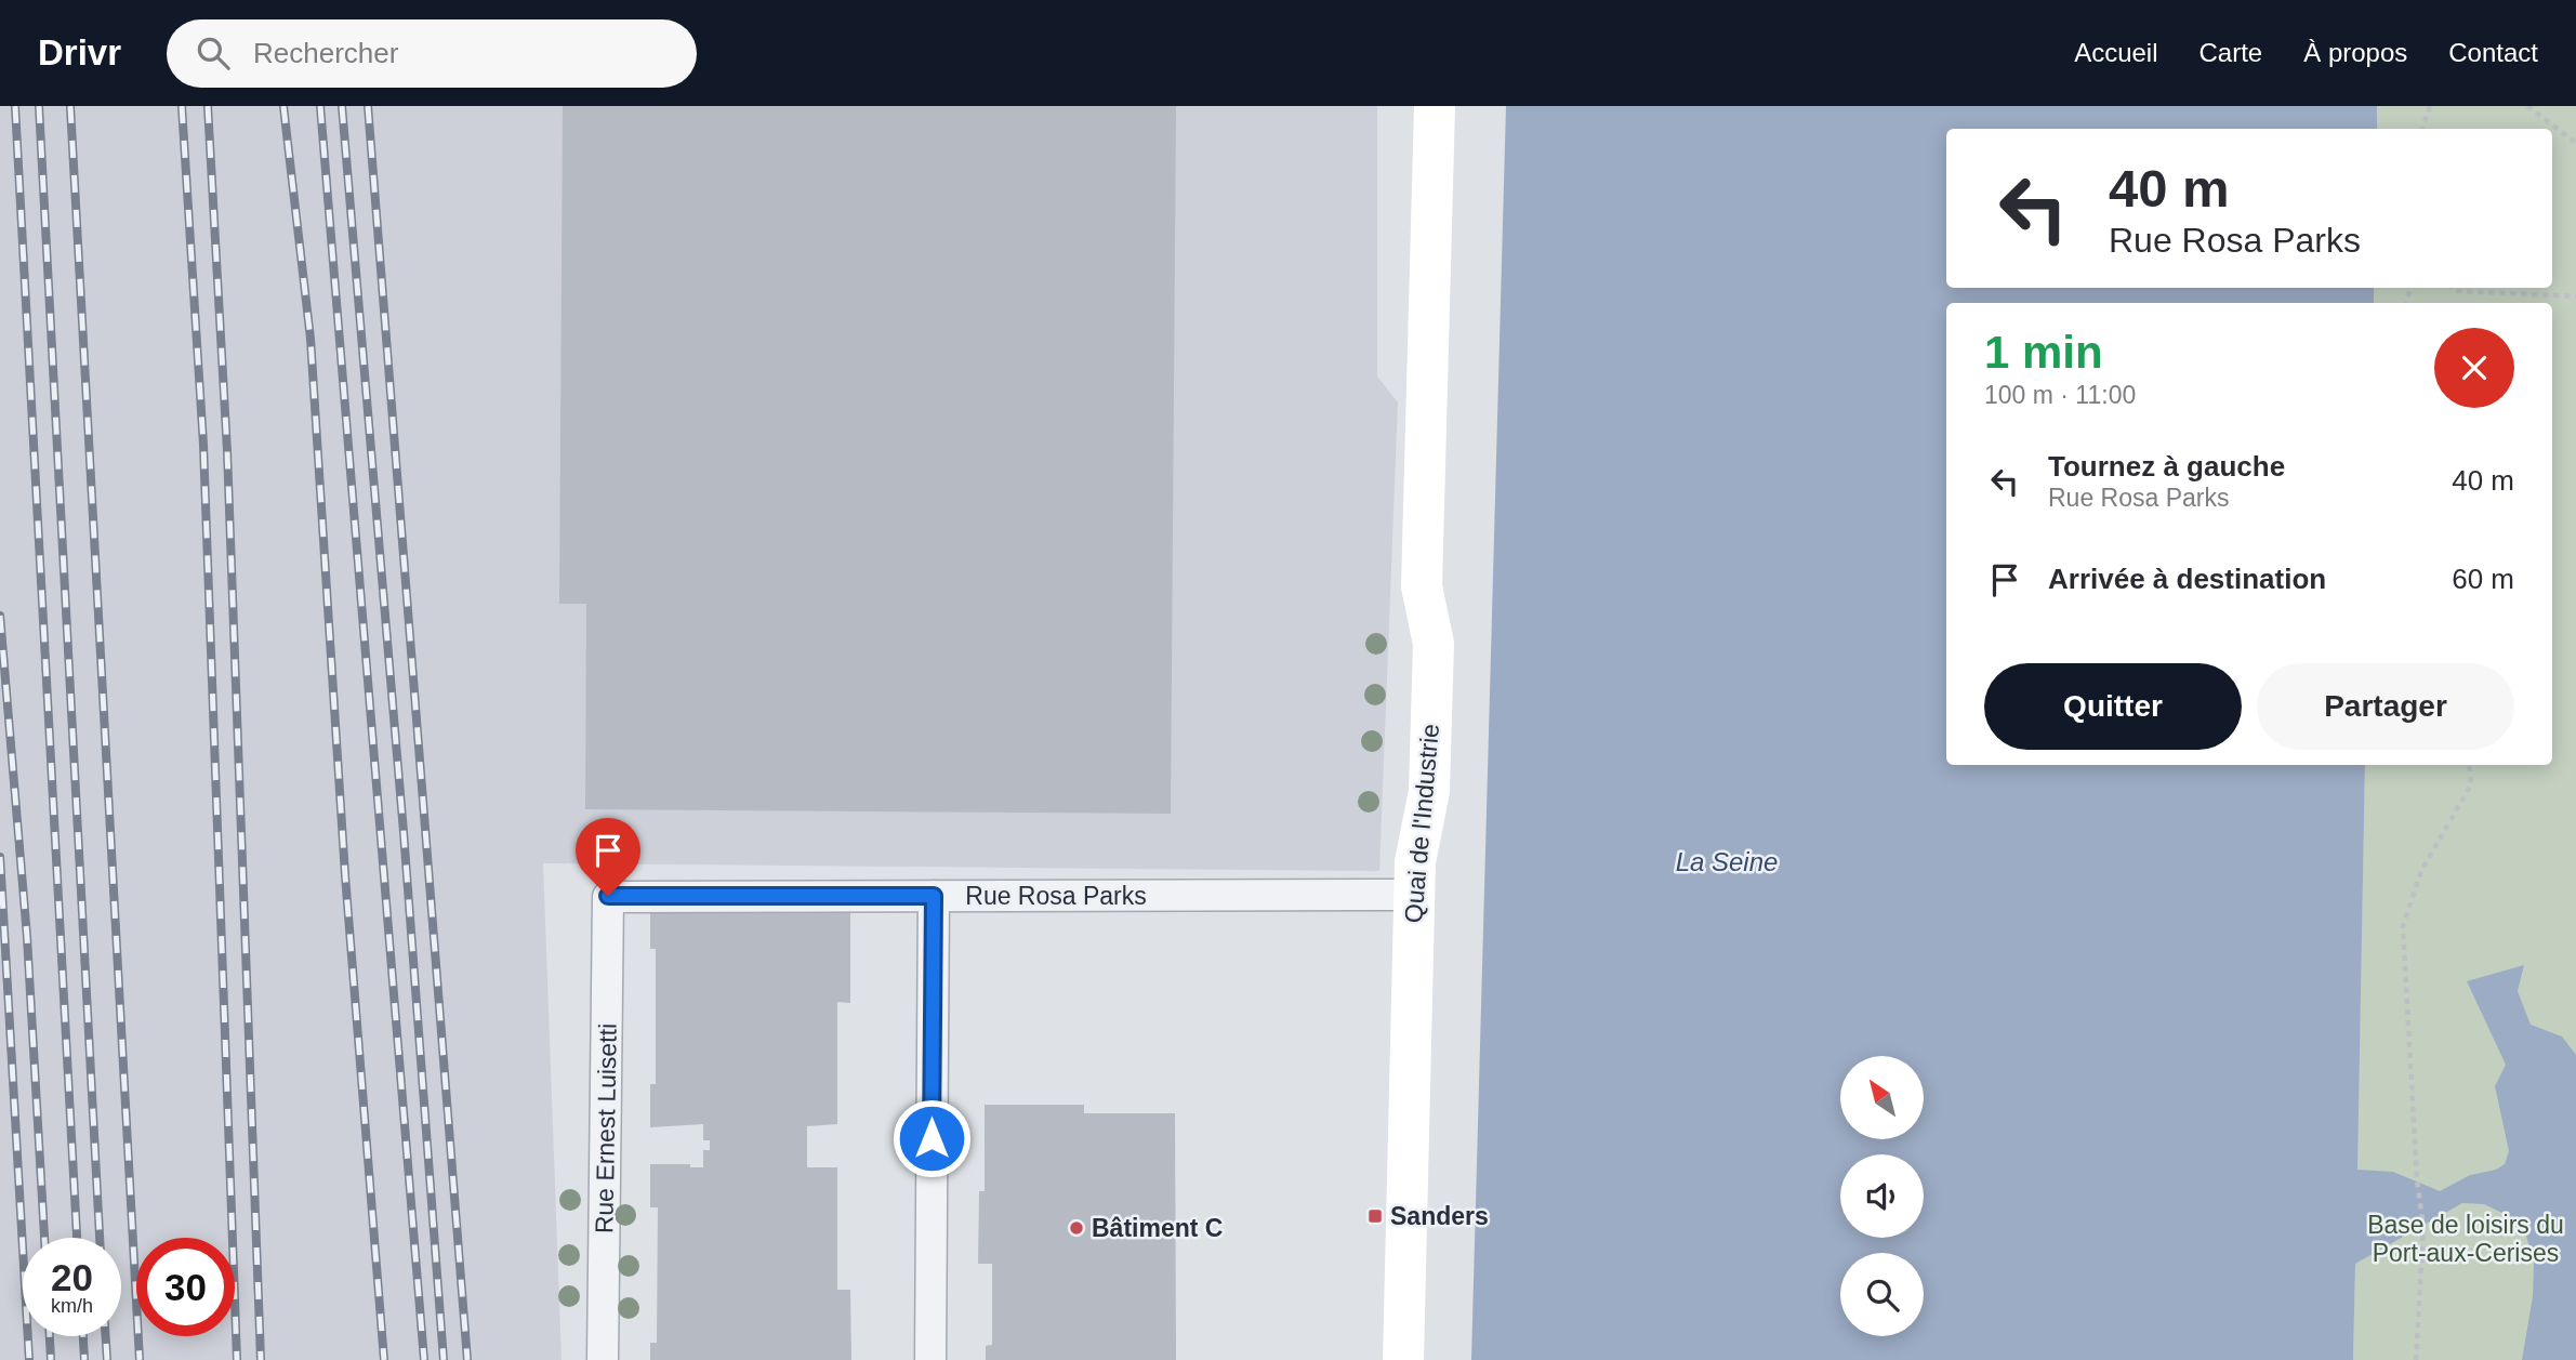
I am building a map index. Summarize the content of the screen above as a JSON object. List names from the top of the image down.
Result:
{
  "streets": {
    "main road": ["Quai de l'Industrie"],
    "street": ["Rue Rosa Parks", "Rue Ernest Luisetti"]
  },
  "crossings": [
    ["Quai de l'Industrie", "Rue Rosa Parks"],
    ["Rue Rosa Parks", "Rue Ernest Luisetti"]
  ],
  "water": ["La Seine"],
  "parks": ["Base de loisirs du Port-aux-Cerises"],
  "places": {
    "transit": ["Sanders"],
    "other": ["Bâtiment C"]
  },
  "north": "top left",
  "page": {
    "header": "Drivr",
    "search": "Rechercher",
    "nav": [
      "Accueil",
      "Carte",
      "À propos",
      "Contact"
    ],
    "turn": ["40 m", "Rue Rosa Parks"],
    "heading": ["1 min", "100 m · 11:00"],
    "list": [
      {
        "name": "Tournez à gauche",
        "note": "Rue Rosa Parks",
        "value": "40 m"
      },
      {
        "name": "Arrivée à destination",
        "value": "60 m"
      }
    ],
    "buttons": ["Quitter", "Partager"],
    "speed": "20 km/h",
    "limit": "30"
  }
}
